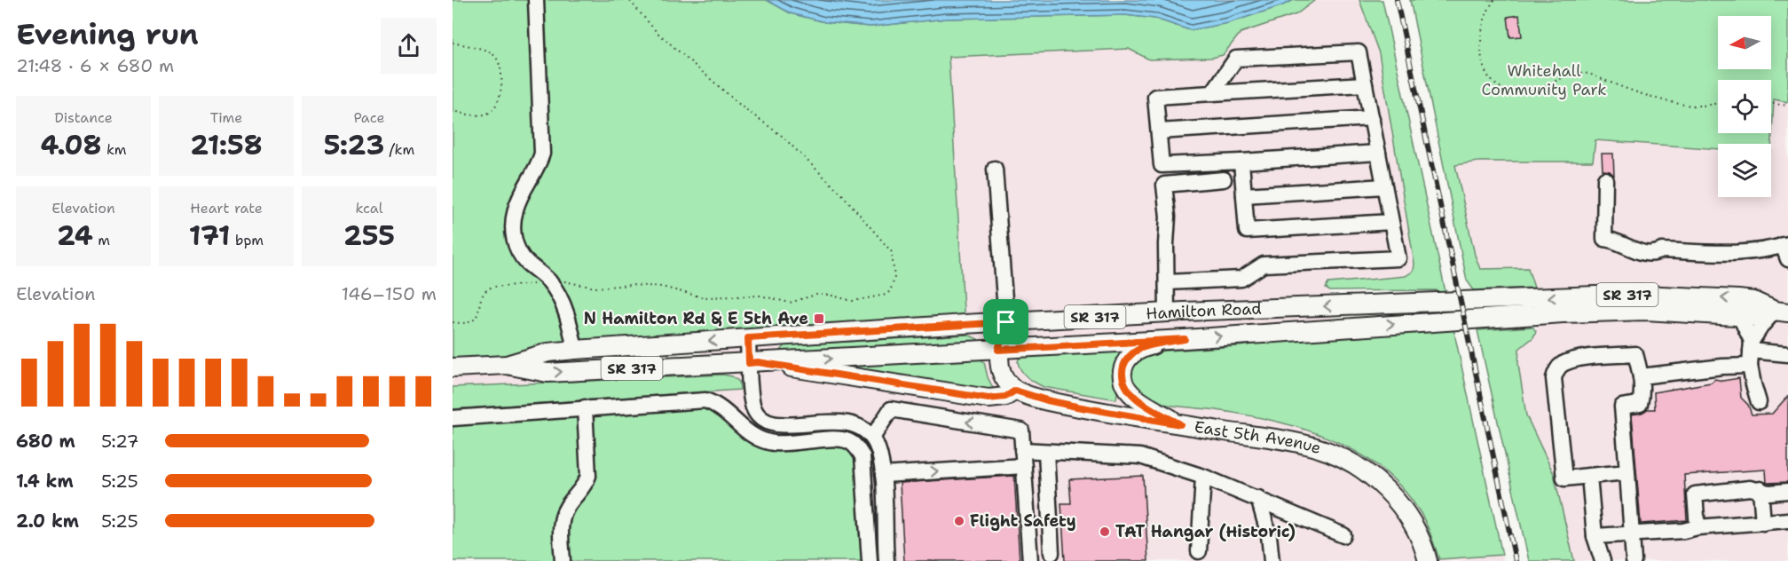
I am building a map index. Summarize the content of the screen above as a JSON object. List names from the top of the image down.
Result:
{
  "streets": {
    "main road": ["SR 317", "Hamilton Road", "East 5th Avenue"]
  },
  "parks": ["Whitehall Community Park"],
  "places": {
    "transit": ["N Hamilton Rd & E 5th Ave"],
    "other": ["Flight Safety", "TAT Hangar (Historic)"]
  },
  "north": "left",
  "page": {
    "heading": ["Evening run", "21:48 · 6 × 680 m"],
    "stats": [
      ["Distance", "4.08 km"],
      ["Time", "21:58"],
      ["Pace", "5:23 /km"],
      ["Elevation", "24 m"],
      ["Heart rate", "171 bpm"],
      ["kcal", "255"]
    ],
    "chart": ["Elevation", "146–150 m"],
    "list": [
      {
        "name": "680 m",
        "note": "5:27"
      },
      {
        "name": "1.4 km",
        "note": "5:25"
      },
      {
        "name": "2.0 km",
        "note": "5:25"
      }
    ]
  }
}
